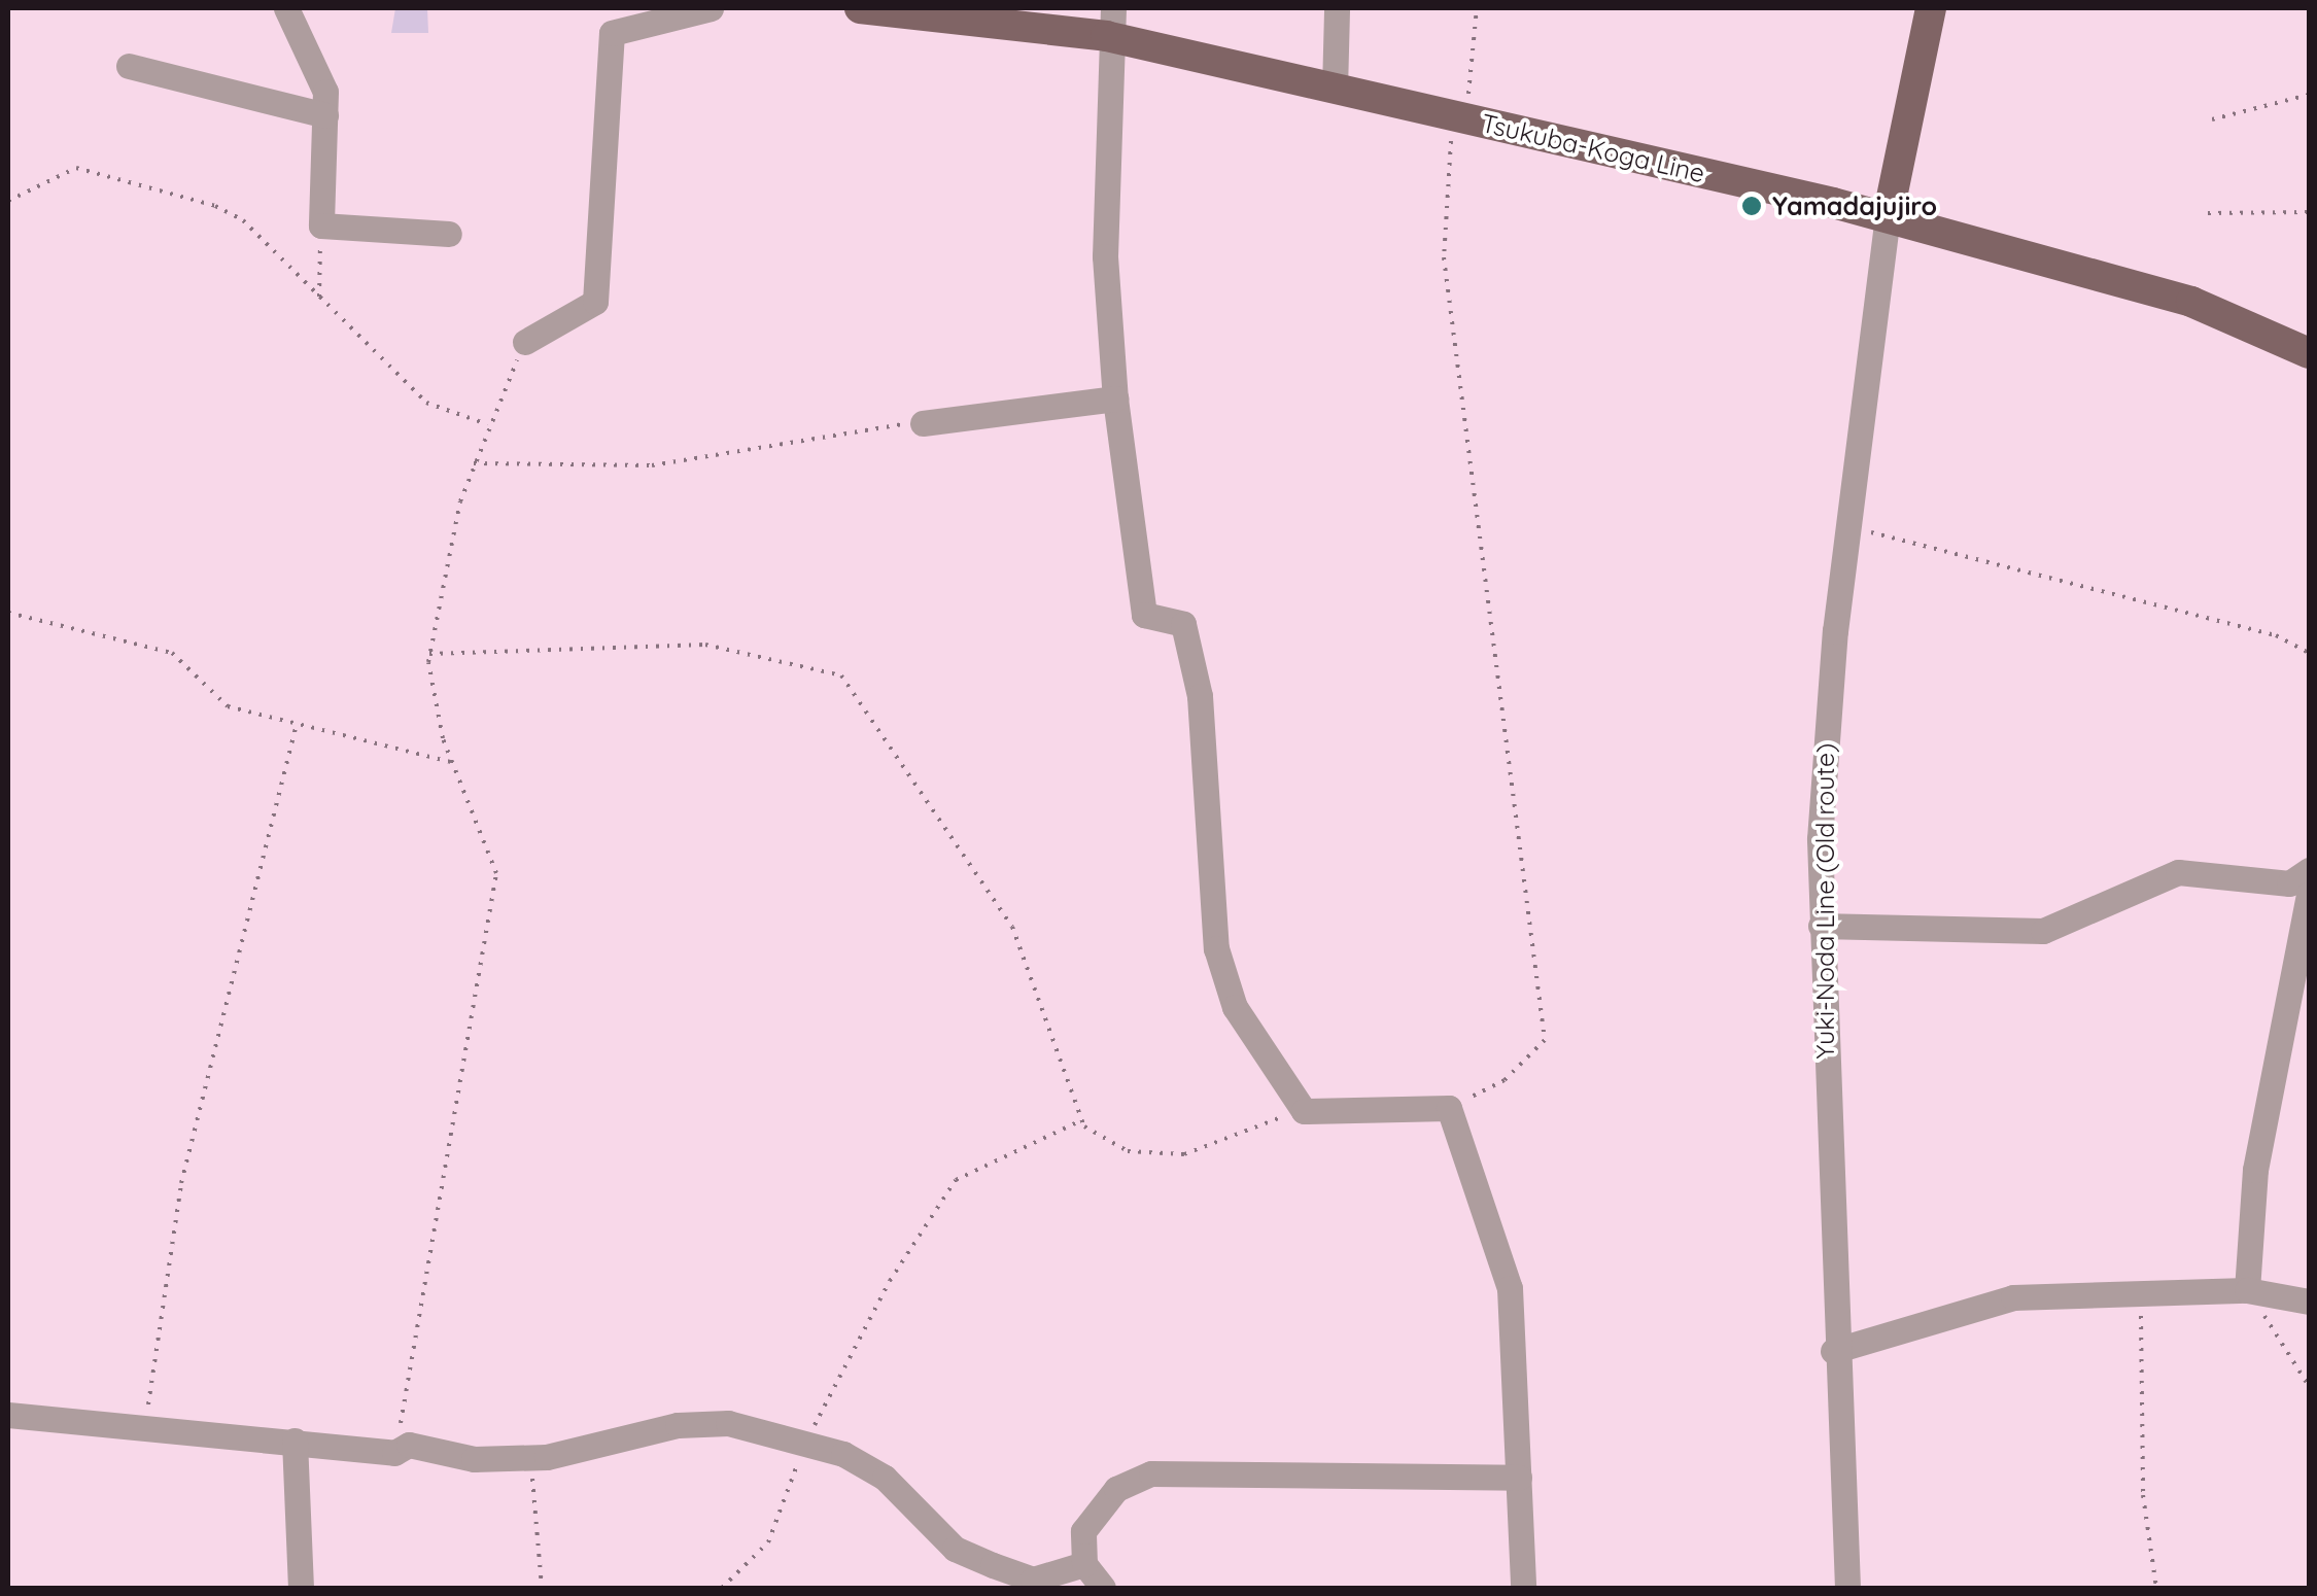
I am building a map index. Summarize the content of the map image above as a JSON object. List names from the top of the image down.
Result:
{
  "streets": {
    "main road": ["Tsukuba-Koga Line"],
    "street": ["Yuki-Noda Line (Old route)"]
  },
  "crossings": [
    ["Tsukuba-Koga Line", "Yuki-Noda Line (Old route)"]
  ],
  "places": ["Yamadajujiro"]
}
